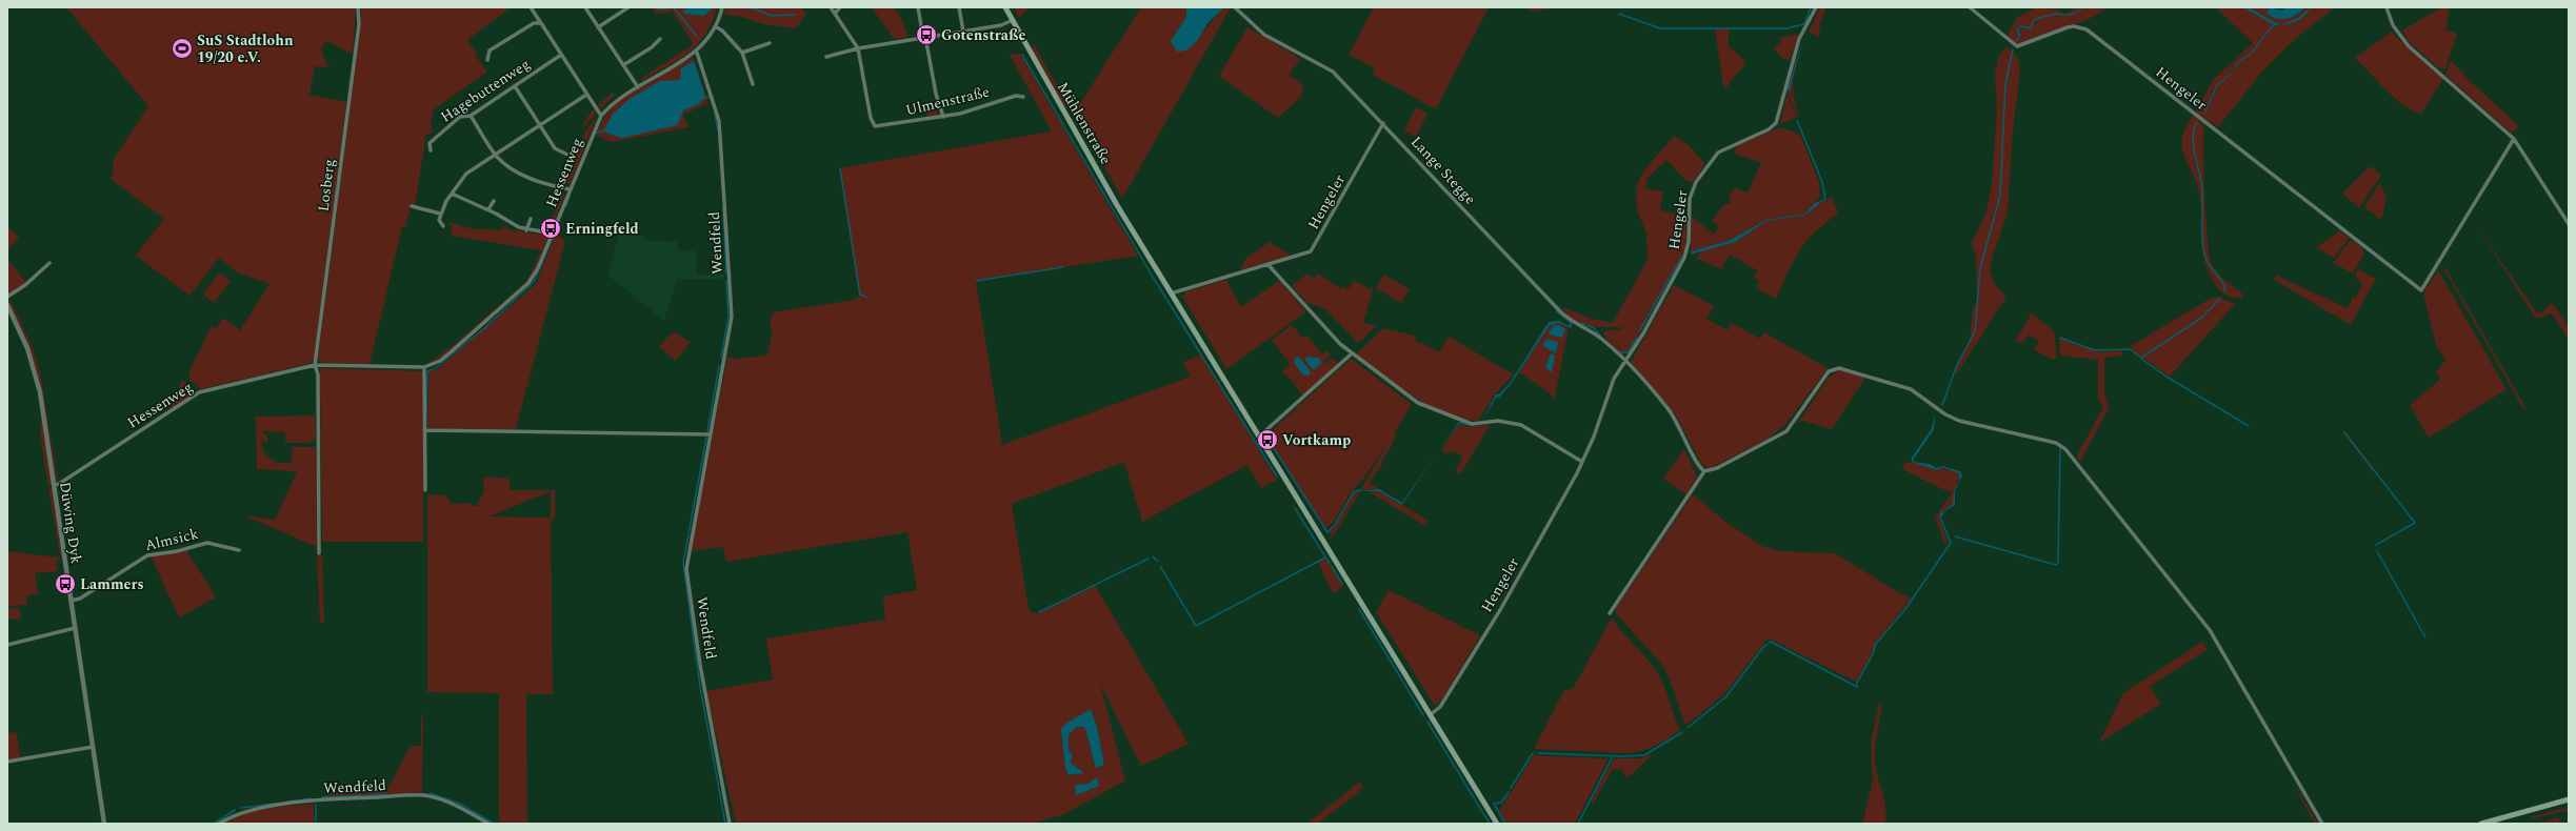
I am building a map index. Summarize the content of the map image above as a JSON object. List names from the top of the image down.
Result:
{
  "streets": {
    "main road": ["Mühlenstraße"],
    "street": [
      "Hengeler",
      "Hagebuttenweg",
      "Ulmenstraße",
      "Lange Stegge",
      "Hessenweg",
      "Losberg",
      "Wendfeld",
      "Düwing Dyk",
      "Almsick"
    ]
  },
  "crossings": [
    ["Hengeler", "Mühlenstraße"],
    ["Hengeler", "Lange Stegge"],
    ["Hessenweg", "Losberg"],
    ["Hessenweg", "Wendfeld"],
    ["Hessenweg", "Düwing Dyk"],
    ["Düwing Dyk", "Almsick"]
  ],
  "places": {
    "bus stop": [
      "Gotenstraße",
      "Erningfeld",
      "Vortkamp",
      "Lammers"
    ],
    "sports": ["SuS Stadtlohn 19/20 e.V."]
  }
}
